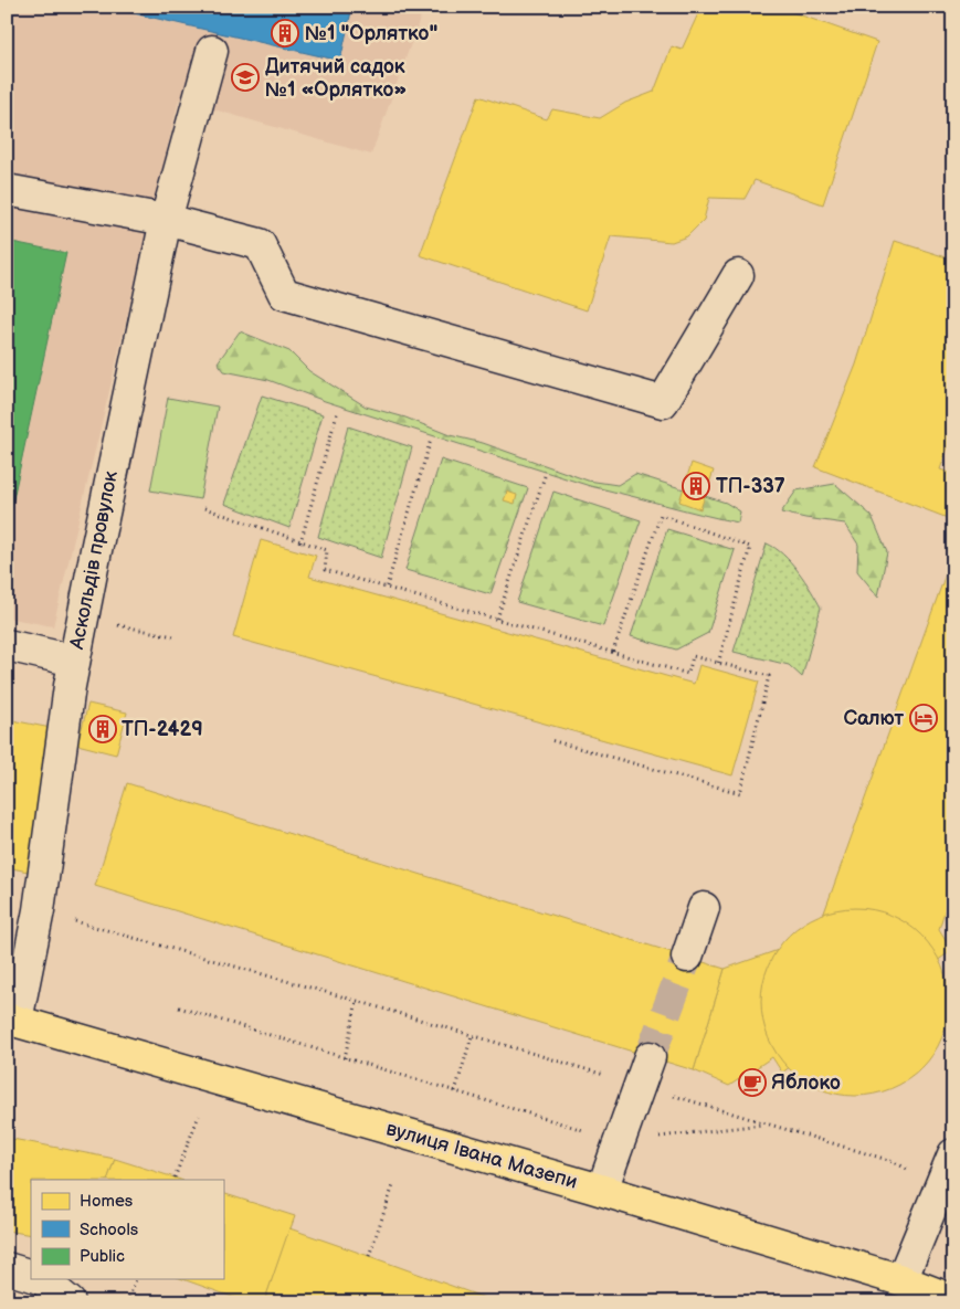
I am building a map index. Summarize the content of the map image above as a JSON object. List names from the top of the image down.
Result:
{
  "streets": {
    "main road": ["вулиця Івана Мазепи"],
    "street": ["Аскольдів провулок"]
  },
  "crossings": [
    ["Аскольдів провулок", "вулиця Івана Мазепи"]
  ],
  "places": {
    "building": ["№1 \"Орлятко\"", "ТП-337", "ТП-2429"],
    "school or university": ["Дитячий садок №1 «Орлятко»"],
    "hotel": ["Салют"],
    "cafe": ["Яблоко"]
  },
  "legend": ["Homes", "Schools", "Public"]
}
